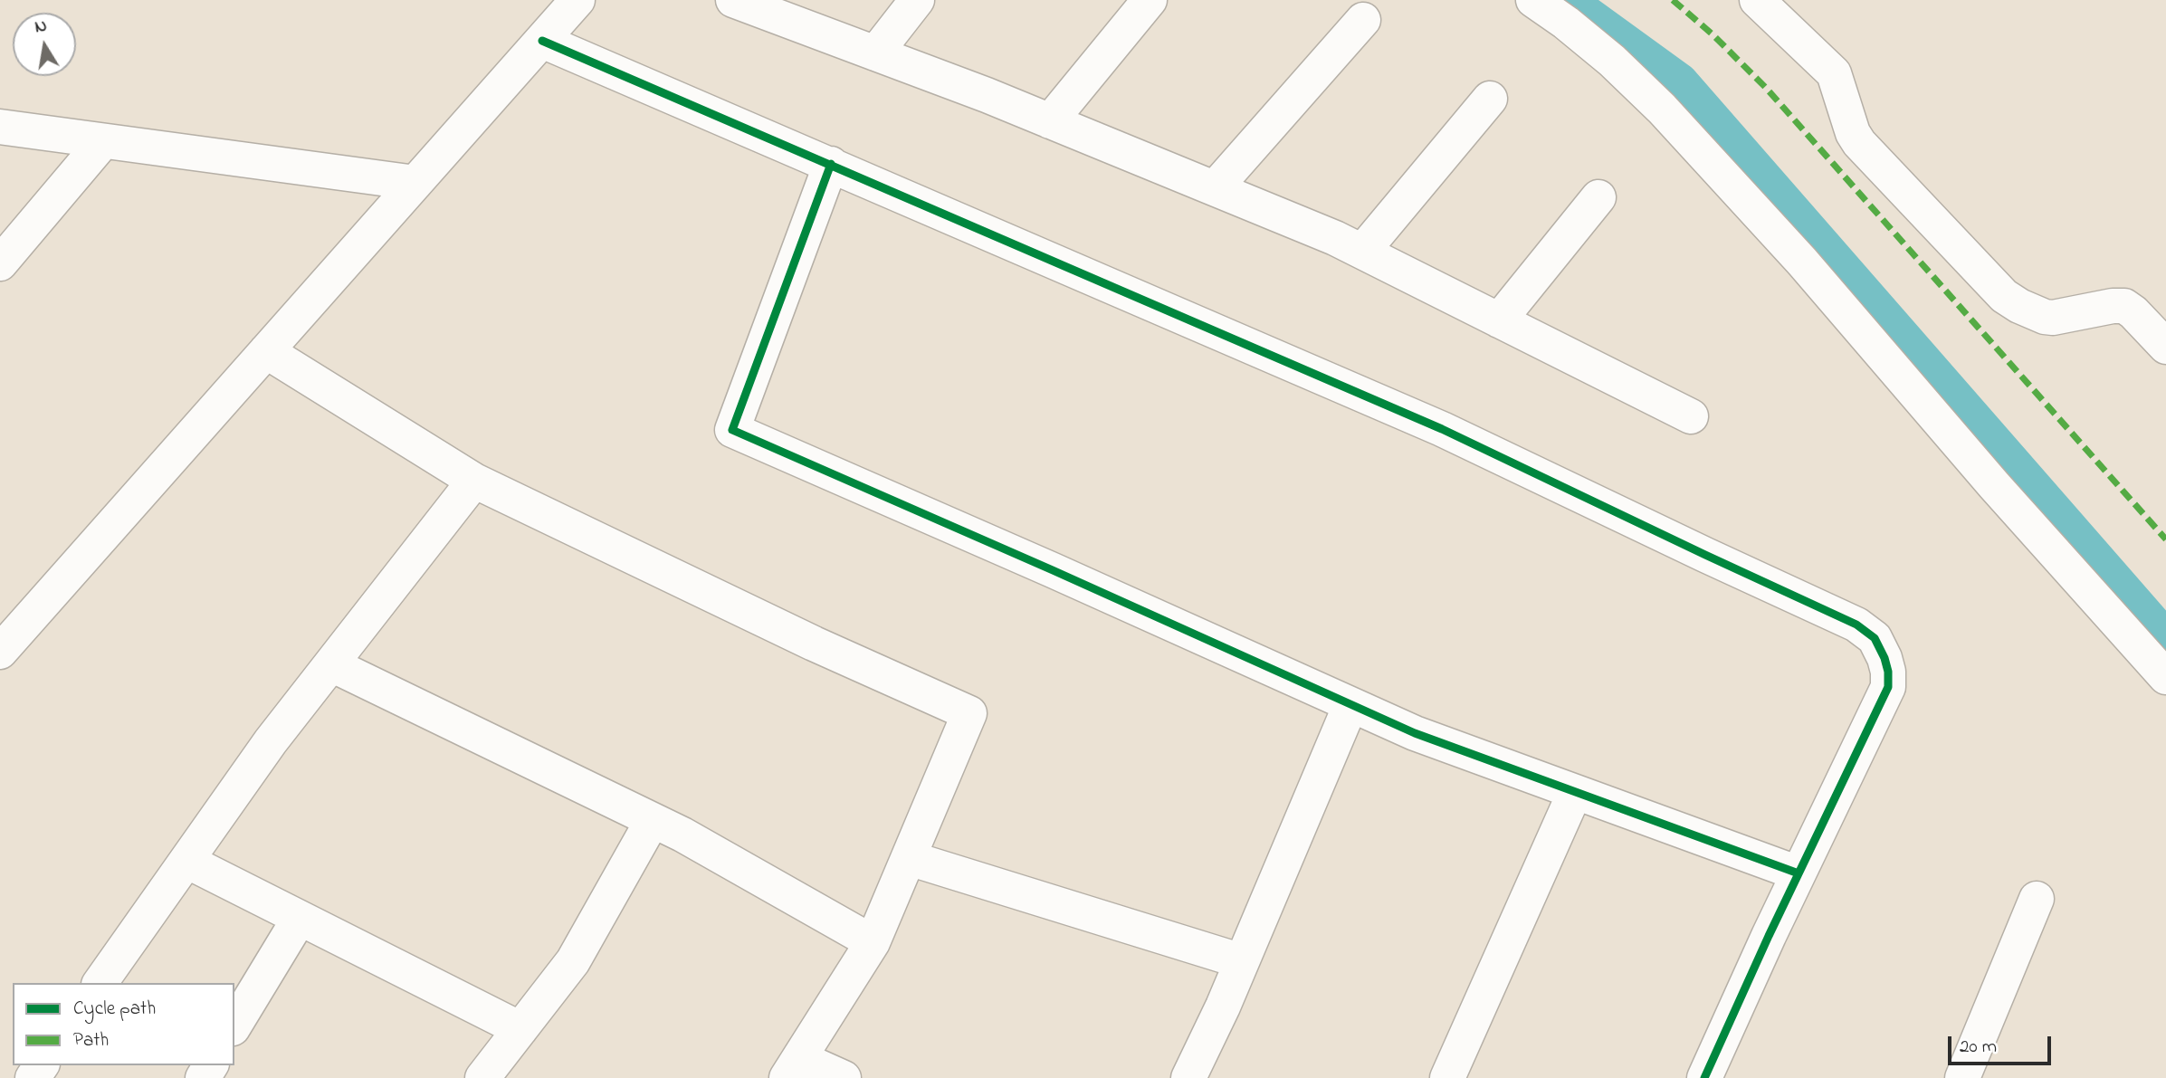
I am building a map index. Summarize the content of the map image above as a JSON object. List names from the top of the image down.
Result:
{
  "legend": ["Cycle path", "Path"],
  "scale_bar": "20 m",
  "north": "top"
}
